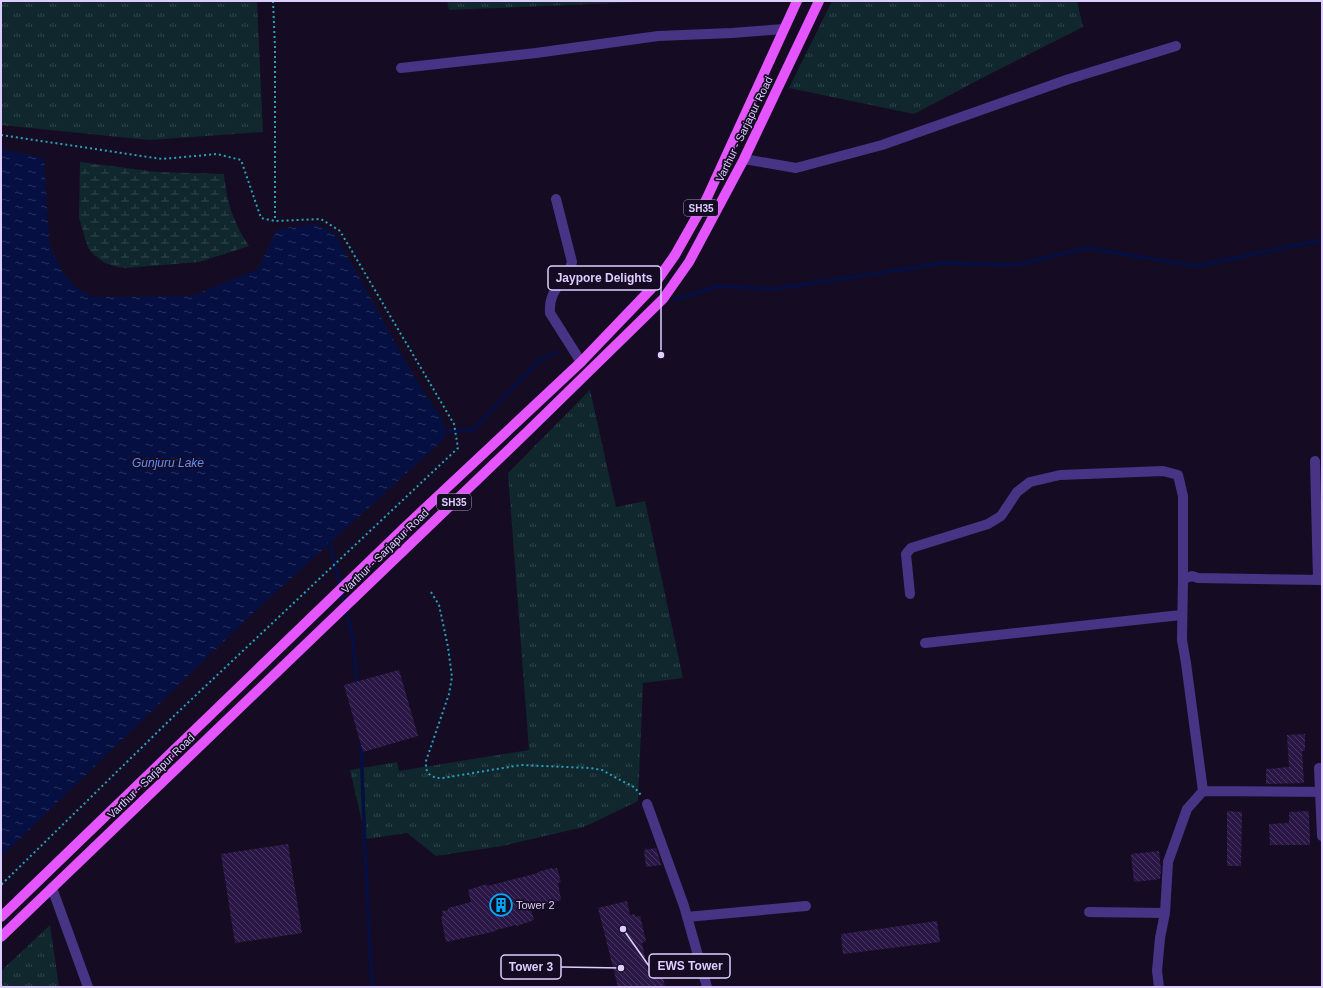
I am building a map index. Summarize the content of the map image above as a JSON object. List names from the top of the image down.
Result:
{
  "streets": {
    "main road": ["Varthur - Sarjapur Road", "SH35"]
  },
  "water": ["Gunjuru Lake"],
  "places": {
    "other": ["Jaypore Delights", "EWS Tower", "Tower 3"],
    "building": ["Tower 2"]
  }
}
